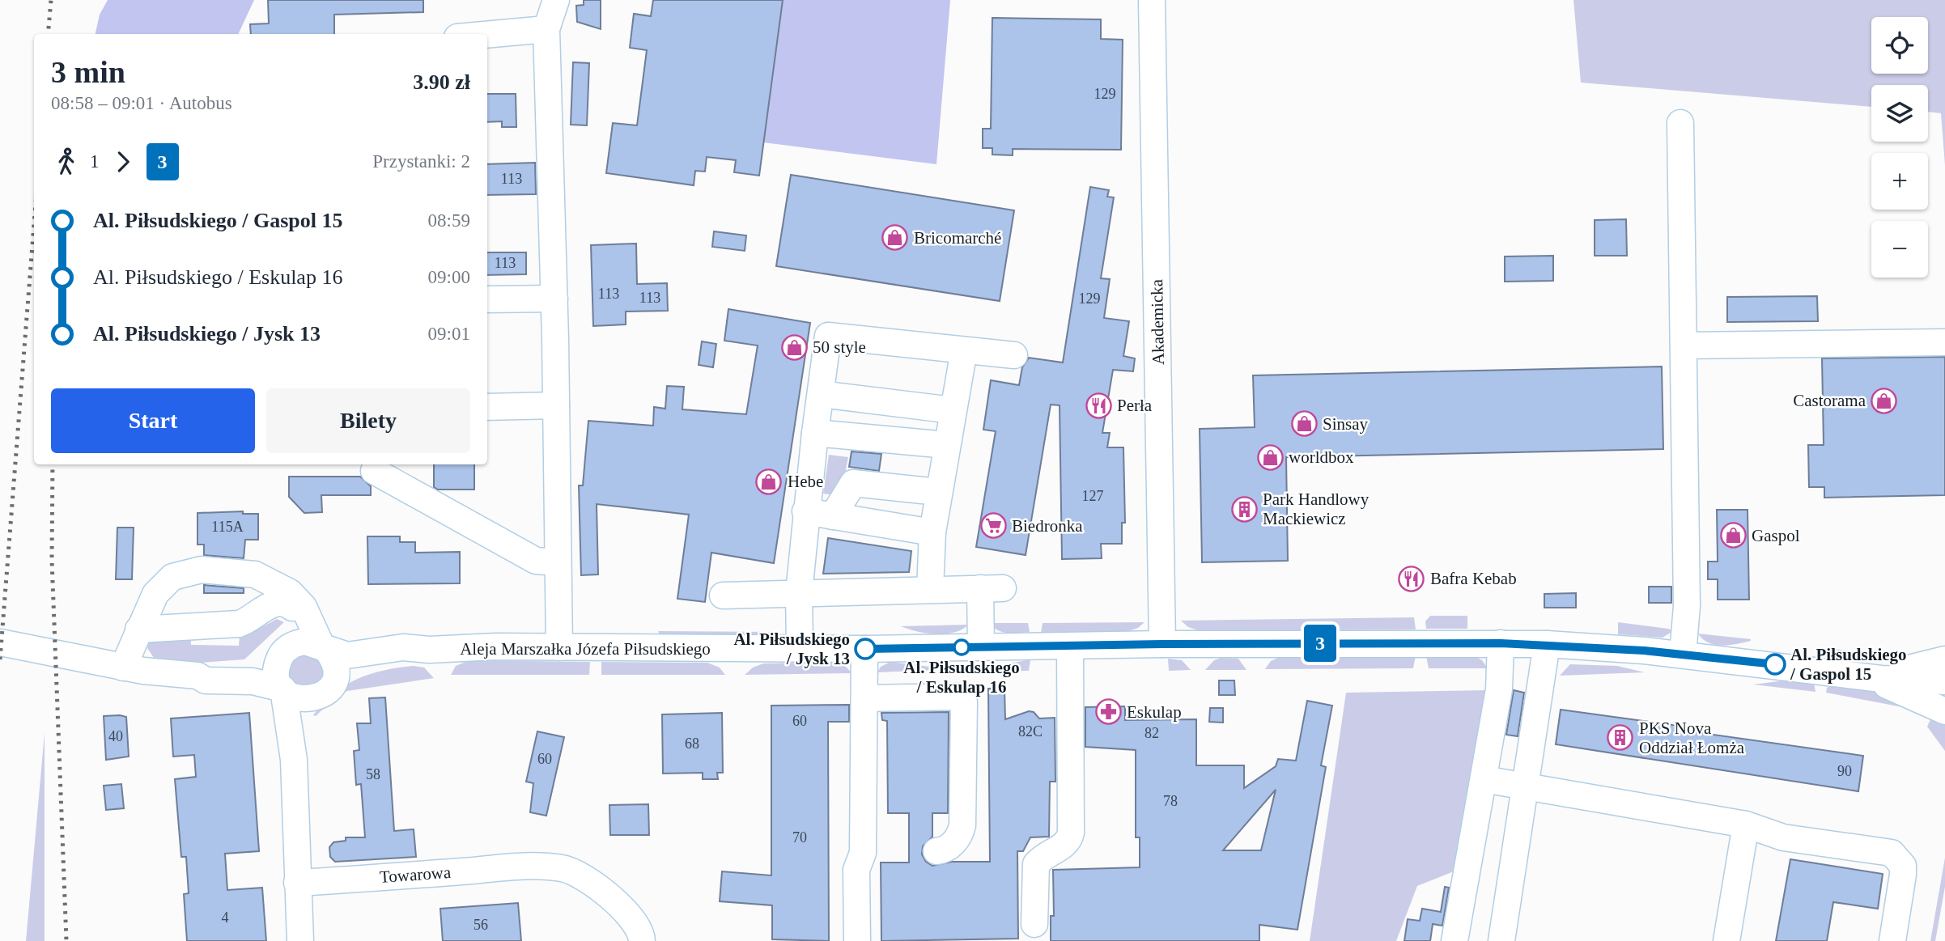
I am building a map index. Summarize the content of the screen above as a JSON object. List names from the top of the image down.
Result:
{
  "streets": {
    "street": ["Akademicka", "Aleja Marszałka Józefa Piłsudskiego", "Towarowa"]
  },
  "crossings": [
    ["Akademicka", "Aleja Marszałka Józefa Piłsudskiego"]
  ],
  "places": {
    "shop": [
      "Bricomarché",
      "50 style",
      "Castorama",
      "Sinsay",
      "worldbox",
      "Hebe",
      "Gaspol"
    ],
    "restaurant": ["Perła", "Bafra Kebab"],
    "building": ["Park Handlowy Mackiewicz", "PKS Nova Oddział Łomża"],
    "supermarket": ["Biedronka"],
    "other": ["Al. Piłsudskiego / Eskulap 16", "Al. Piłsudskiego / Jysk 13", "Al. Piłsudskiego / Gaspol 15"],
    "pharmacy": ["Eskulap"]
  },
  "lines": ["bus line 3"],
  "house_numbers": [
    "129",
    "113",
    "113",
    "113",
    "113",
    "129",
    "127",
    "115A",
    "60",
    "82C",
    "82",
    "40",
    "68",
    "60",
    "90",
    "58",
    "78",
    "70",
    "4",
    "56"
  ],
  "page": {
    "on_map": "3",
    "map_buttons": ["+", "−"],
    "heading": ["3 min", "08:58 – 09:01 · Autobus", "3.90 zł"],
    "legs": ["1", "3", "Przystanki: 2"],
    "list": [
      {
        "name": "Al. Piłsudskiego / Gaspol 15",
        "value": "08:59"
      },
      {
        "name": "Al. Piłsudskiego / Eskulap 16",
        "value": "09:00"
      },
      {
        "name": "Al. Piłsudskiego / Jysk 13",
        "value": "09:01"
      }
    ],
    "buttons": ["Start", "Bilety"]
  }
}
